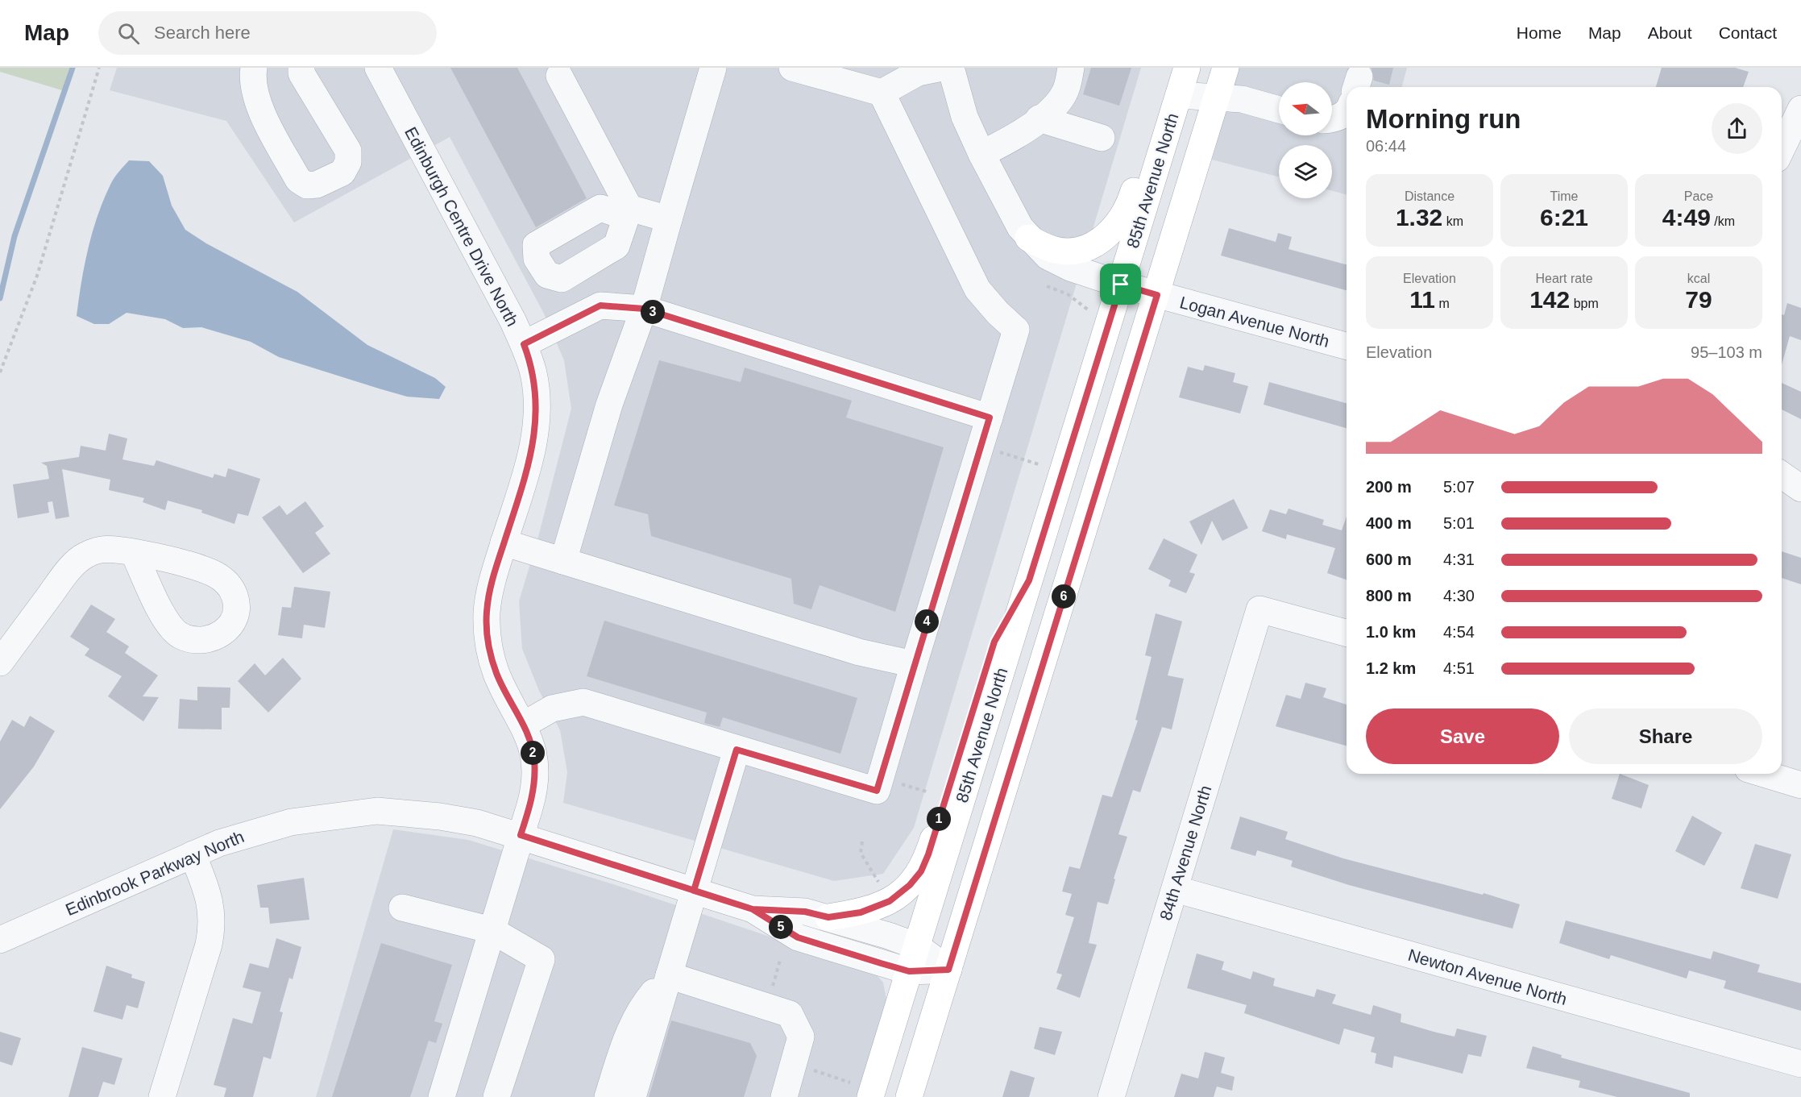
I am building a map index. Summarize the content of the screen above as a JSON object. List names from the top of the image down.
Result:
{
  "streets": {
    "main road": ["85th Avenue North"],
    "street": [
      "Edinburgh Centre Drive North",
      "Logan Avenue North",
      "84th Avenue North",
      "Edinbrook Parkway North",
      "Newton Avenue North"
    ]
  },
  "crossings": [
    ["Edinburgh Centre Drive North", "Edinbrook Parkway North"],
    ["84th Avenue North", "Newton Avenue North"]
  ],
  "north": "left",
  "page": {
    "header": "Map",
    "search": "Search here",
    "nav": [
      "Home",
      "Map",
      "About",
      "Contact"
    ],
    "heading": ["Morning run", "06:44"],
    "stats": [
      ["Distance", "1.32 km"],
      ["Time", "6:21"],
      ["Pace", "4:49 /km"],
      ["Elevation", "11 m"],
      ["Heart rate", "142 bpm"],
      ["kcal", "79"]
    ],
    "pins": [
      "3",
      "6",
      "4",
      "2",
      "1",
      "5"
    ],
    "chart": ["Elevation", "95–103 m"],
    "list": [
      {
        "name": "200 m",
        "note": "5:07"
      },
      {
        "name": "400 m",
        "note": "5:01"
      },
      {
        "name": "600 m",
        "note": "4:31"
      },
      {
        "name": "800 m",
        "note": "4:30"
      },
      {
        "name": "1.0 km",
        "note": "4:54"
      },
      {
        "name": "1.2 km",
        "note": "4:51"
      }
    ],
    "buttons": ["Save", "Share"]
  }
}
